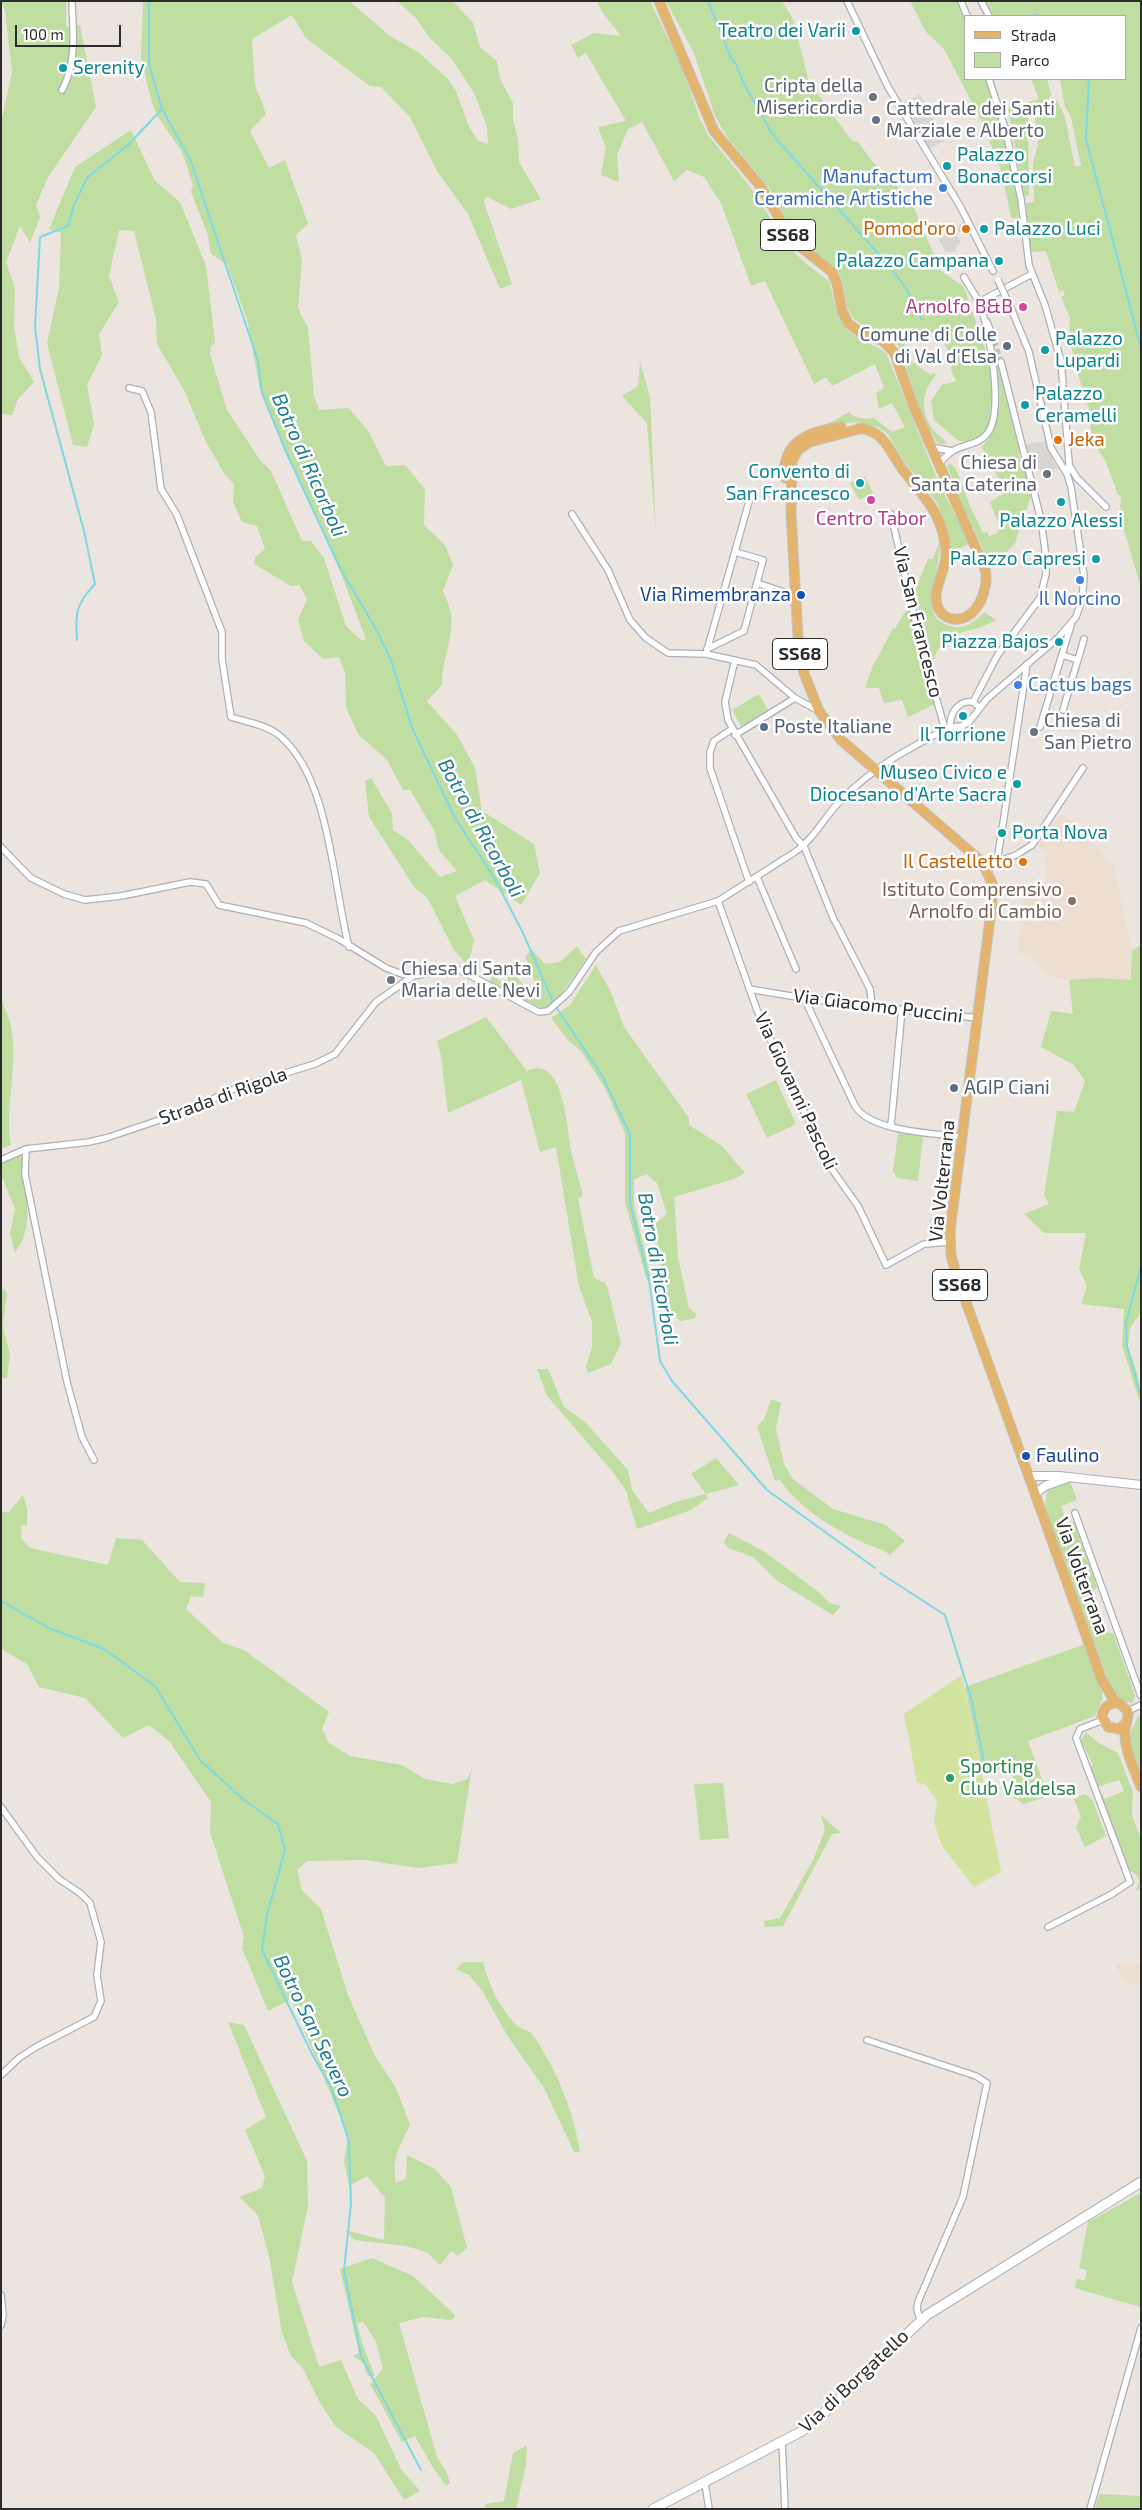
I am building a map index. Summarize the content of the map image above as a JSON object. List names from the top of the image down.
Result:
{
  "streets": {
    "main road": ["SS68", "Via Volterrana", "Via di Borgatello"],
    "street": [
      "Via San Francesco",
      "Via Giacomo Puccini",
      "Via Giovanni Pascoli",
      "Strada di Rigola"
    ]
  },
  "crossings": [
    ["SS68", "Via Volterrana"],
    ["Via Giacomo Puccini", "Via Giovanni Pascoli"],
    ["Via Giacomo Puccini", "Via Volterrana"],
    ["Via Giovanni Pascoli", "Via Volterrana"]
  ],
  "water": ["Botro di Ricorboli", "Botro San Severo"],
  "places": [
    "Teatro dei Varii",
    "Serenity",
    "Cripta della Misericordia",
    "Cattedrale dei Santi Marziale e Alberto",
    "Palazzo Bonaccorsi",
    "Manufactum Ceramiche Artistiche",
    "Pomod'oro",
    "Palazzo Luci",
    "Palazzo Campana",
    "Arnolfo B&B",
    "Comune di Colle di Val d'Elsa",
    "Palazzo Lupardi",
    "Palazzo Ceramelli",
    "Jeka",
    "Chiesa di Santa Caterina",
    "Convento di San Francesco",
    "Centro Tabor",
    "Palazzo Alessi",
    "Palazzo Capresi",
    "Il Norcino",
    "Via Rimembranza",
    "Piazza Bajos",
    "Cactus bags",
    "Il Torrione",
    "Poste Italiane",
    "Chiesa di San Pietro",
    "Museo Civico e Diocesano d'Arte Sacra",
    "Porta Nova",
    "Il Castelletto",
    "Istituto Comprensivo Arnolfo di Cambio",
    "Chiesa di Santa Maria delle Nevi",
    "AGIP Ciani",
    "Faulino",
    "Sporting Club Valdelsa"
  ],
  "legend": ["Strada", "Parco"],
  "scale_bar": "100 m"
}
